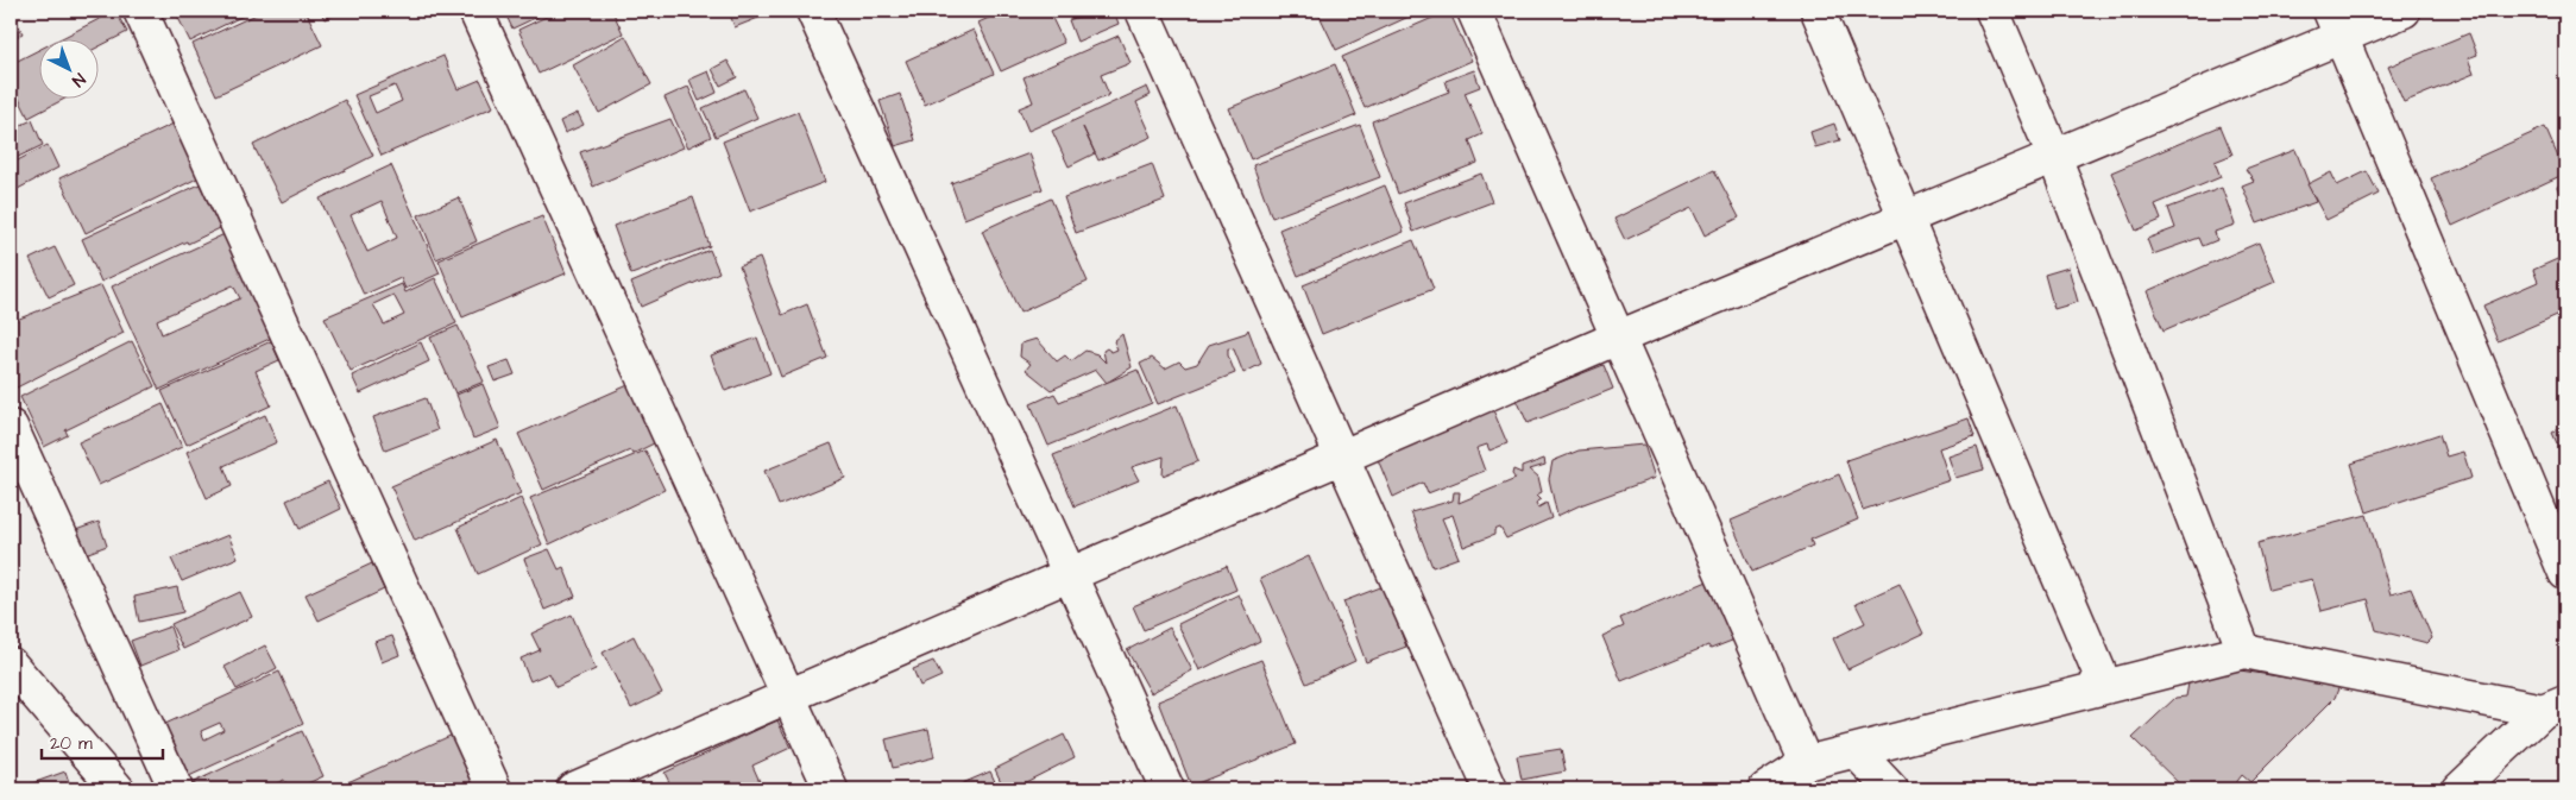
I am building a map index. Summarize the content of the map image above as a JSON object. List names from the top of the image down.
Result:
{
  "scale_bar": "20 m",
  "north": "bottom right"
}
